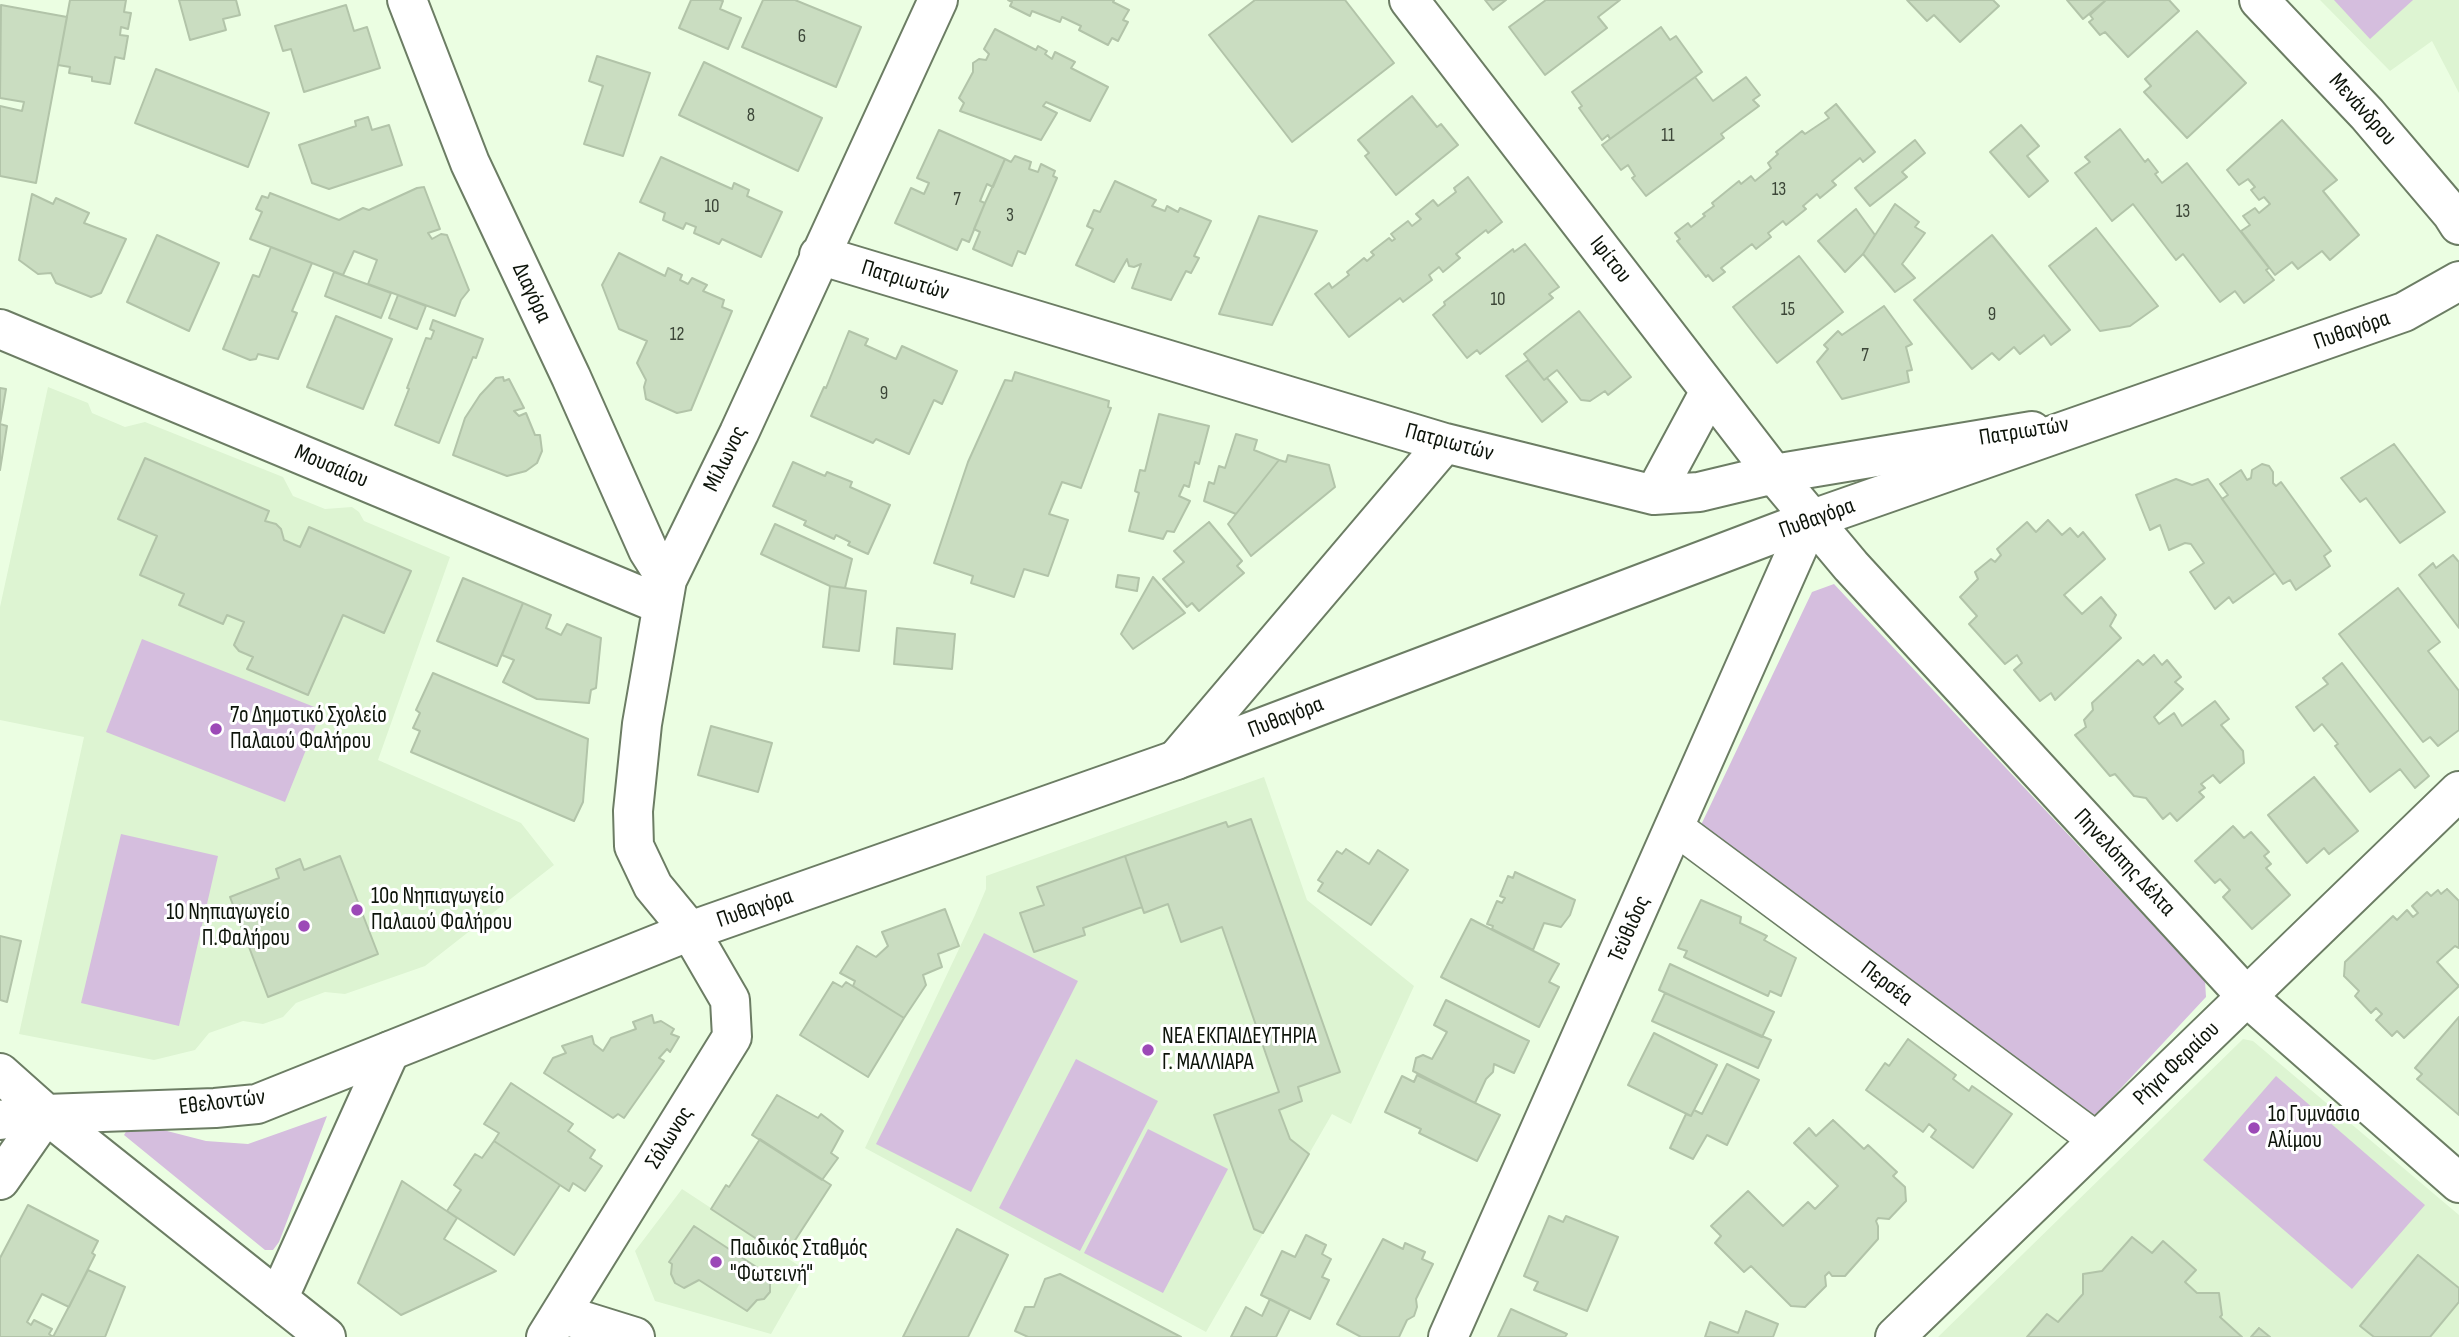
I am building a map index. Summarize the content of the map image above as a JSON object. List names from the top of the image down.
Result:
{
  "streets": {
    "street": [
      "Μενάνδρου",
      "Ιφίτου",
      "Πατριωτών",
      "Διαγόρα",
      "Πυθαγόρα",
      "Μίλωνος",
      "Μουσαίου",
      "Πηνελόπης Δέλτα",
      "Τεύθιδος",
      "Περσέα",
      "Ρήγα Φεραίου",
      "Εθελοντών",
      "Σόλωνος"
    ]
  },
  "crossings": [
    ["Ιφίτου", "Πατριωτών"],
    ["Ιφίτου", "Πυθαγόρα"],
    ["Ιφίτου", "Πηνελόπης Δέλτα"],
    ["Ιφίτου", "Τεύθιδος"],
    ["Πατριωτών", "Πυθαγόρα"],
    ["Πατριωτών", "Μίλωνος"],
    ["Διαγόρα", "Μίλωνος"],
    ["Διαγόρα", "Μουσαίου"],
    ["Πυθαγόρα", "Μίλωνος"],
    ["Πυθαγόρα", "Πηνελόπης Δέλτα"],
    ["Πυθαγόρα", "Τεύθιδος"],
    ["Πυθαγόρα", "Εθελοντών"],
    ["Πυθαγόρα", "Σόλωνος"],
    ["Μίλωνος", "Μουσαίου"],
    ["Μίλωνος", "Εθελοντών"],
    ["Μίλωνος", "Σόλωνος"],
    ["Πηνελόπης Δέλτα", "Τεύθιδος"],
    ["Πηνελόπης Δέλτα", "Ρήγα Φεραίου"],
    ["Τεύθιδος", "Περσέα"],
    ["Περσέα", "Ρήγα Φεραίου"],
    ["Εθελοντών", "Σόλωνος"]
  ],
  "places": [
    "7ο Δημοτικό Σχολείο Παλαιού Φαλήρου",
    "10ο Νηπιαγωγείο Παλαιού Φαλήρου",
    "10 Νηπιαγωγείο Π.Φαλήρου",
    "ΝΕΑ ΕΚΠΑΙΔΕΥΤΗΡΙΑ Γ. ΜΑΛΛΙΑΡΑ",
    "1ο Γυμνάσιο Αλίμου",
    "Παιδικός Σταθμός \"Φωτεινή\""
  ],
  "house_numbers": [
    "6",
    "8",
    "11",
    "13",
    "7",
    "10",
    "13",
    "3",
    "10",
    "15",
    "9",
    "12",
    "7",
    "9"
  ]
}
